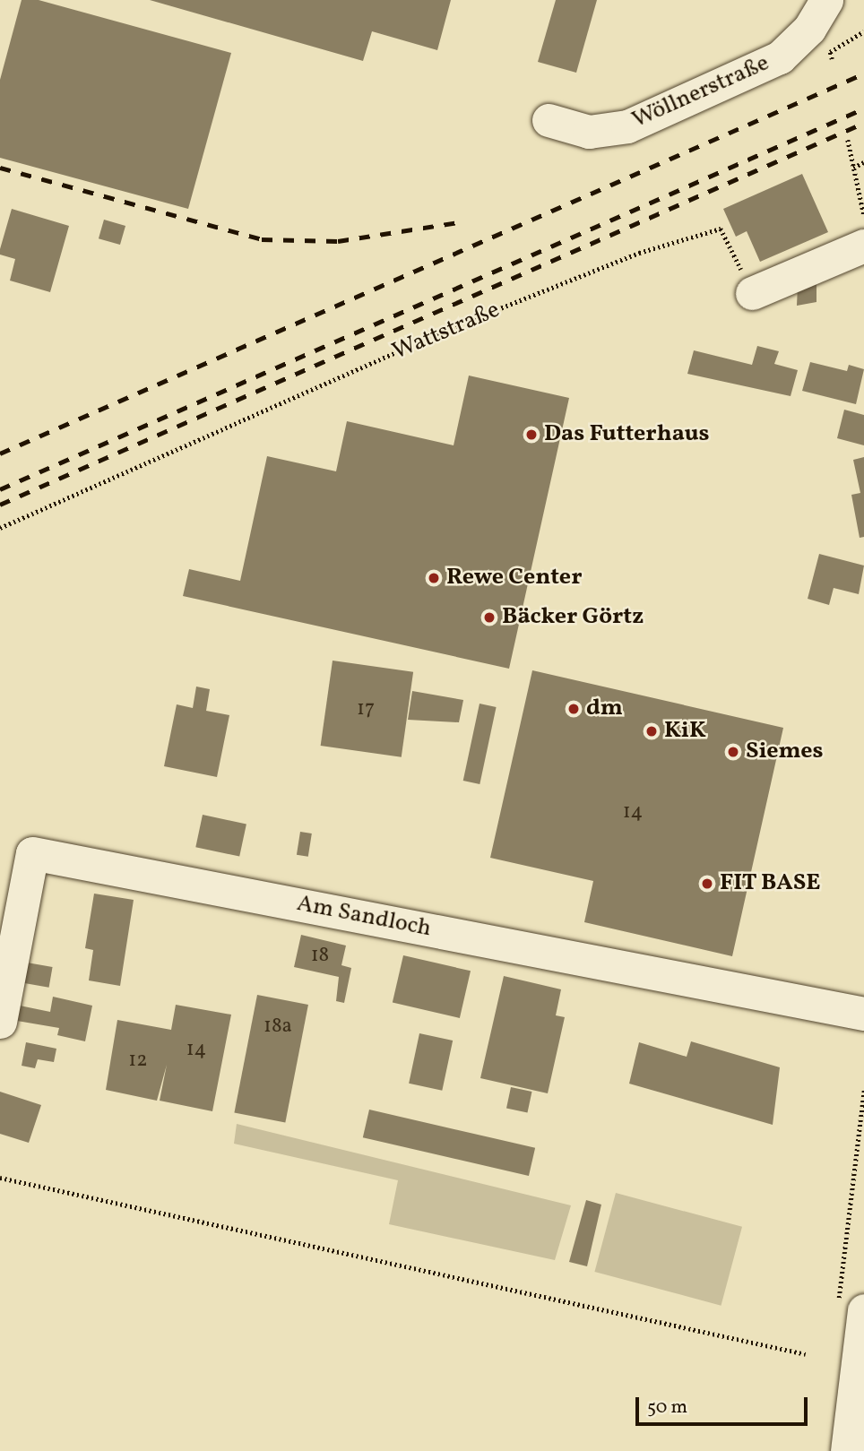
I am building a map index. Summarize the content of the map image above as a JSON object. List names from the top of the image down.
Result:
{
  "streets": {
    "street": ["Wöllnerstraße", "Am Sandloch"],
    "path": ["Wattstraße"]
  },
  "places": [
    "Das Futterhaus",
    "Rewe Center",
    "Bäcker Görtz",
    "dm",
    "KiK",
    "Siemes",
    "FIT BASE"
  ],
  "house_numbers": [
    "17",
    "14",
    "18",
    "18a",
    "14",
    "12"
  ],
  "scale_bar": "50 m"
}
